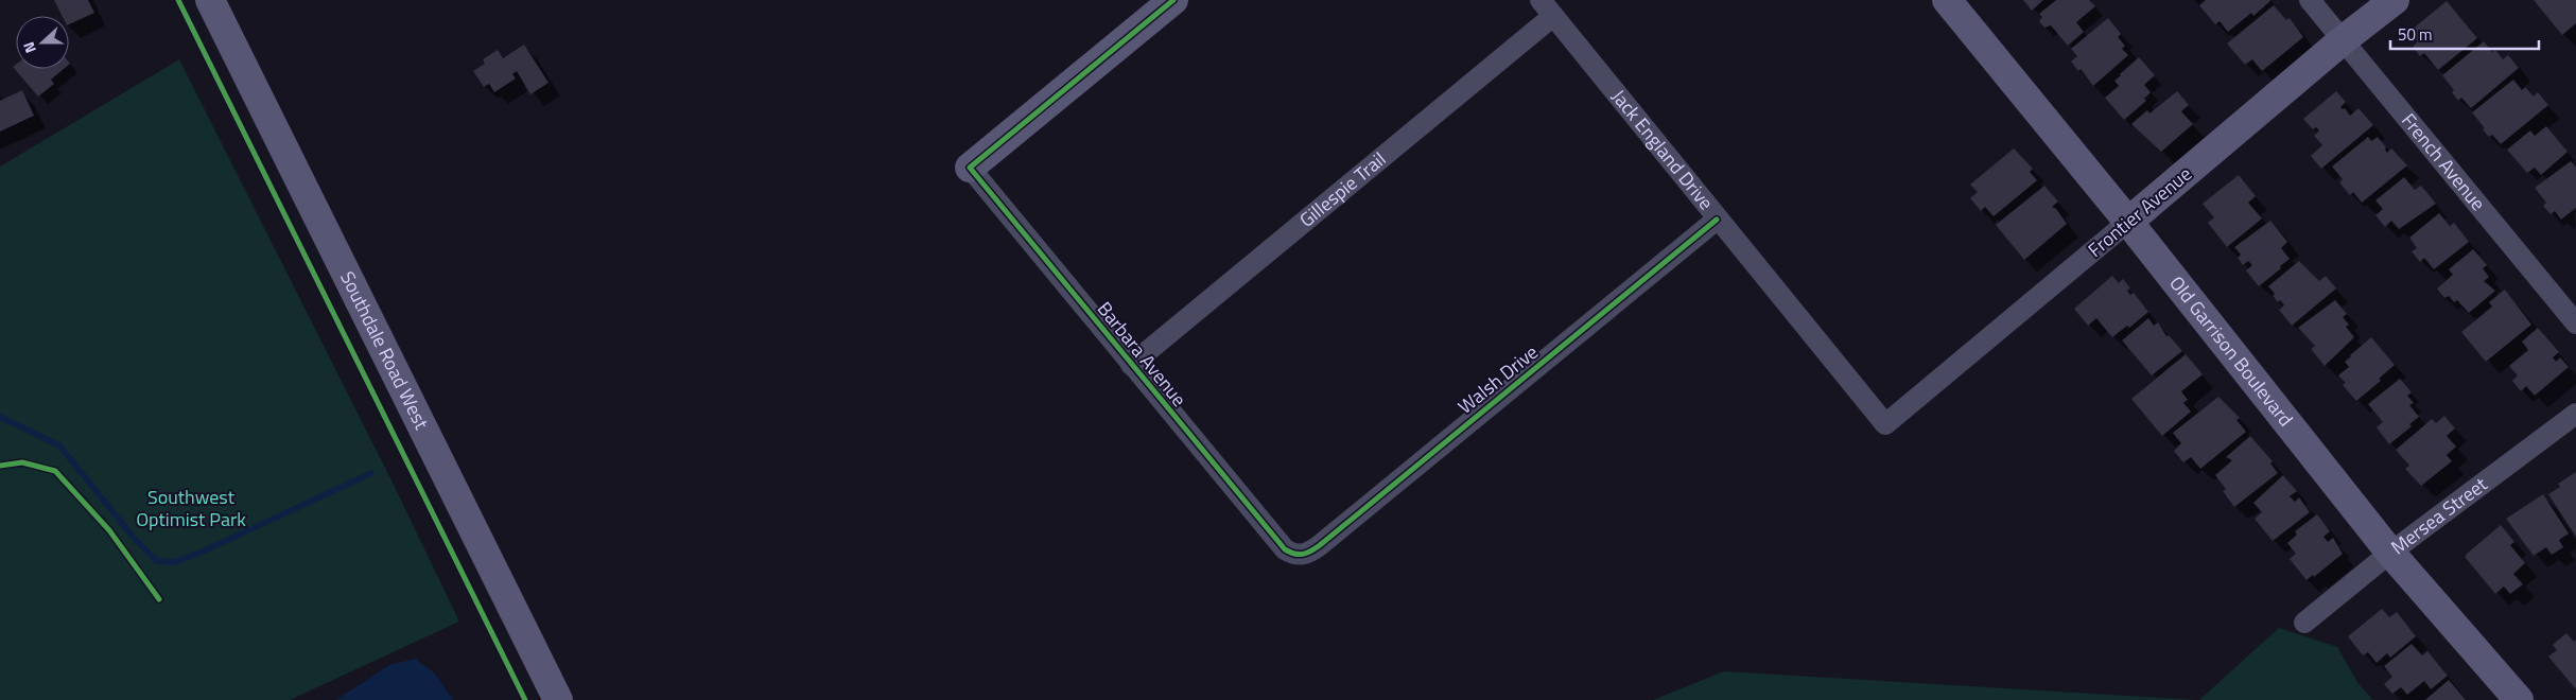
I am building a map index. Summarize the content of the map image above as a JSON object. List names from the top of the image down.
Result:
{
  "streets": {
    "street": [
      "Jack England Drive",
      "French Avenue",
      "Gillespie Trail",
      "Frontier Avenue",
      "Southdale Road West",
      "Old Garrison Boulevard",
      "Barbara Avenue",
      "Walsh Drive",
      "Mersea Street"
    ]
  },
  "crossings": [
    ["Jack England Drive", "Gillespie Trail"],
    ["Jack England Drive", "Frontier Avenue"],
    ["Jack England Drive", "Walsh Drive"],
    ["French Avenue", "Frontier Avenue"],
    ["Gillespie Trail", "Barbara Avenue"],
    ["Frontier Avenue", "Old Garrison Boulevard"],
    ["Old Garrison Boulevard", "Mersea Street"],
    ["Barbara Avenue", "Walsh Drive"]
  ],
  "parks": ["Southwest Optimist Park"],
  "scale_bar": "50 m",
  "north": "left"
}
